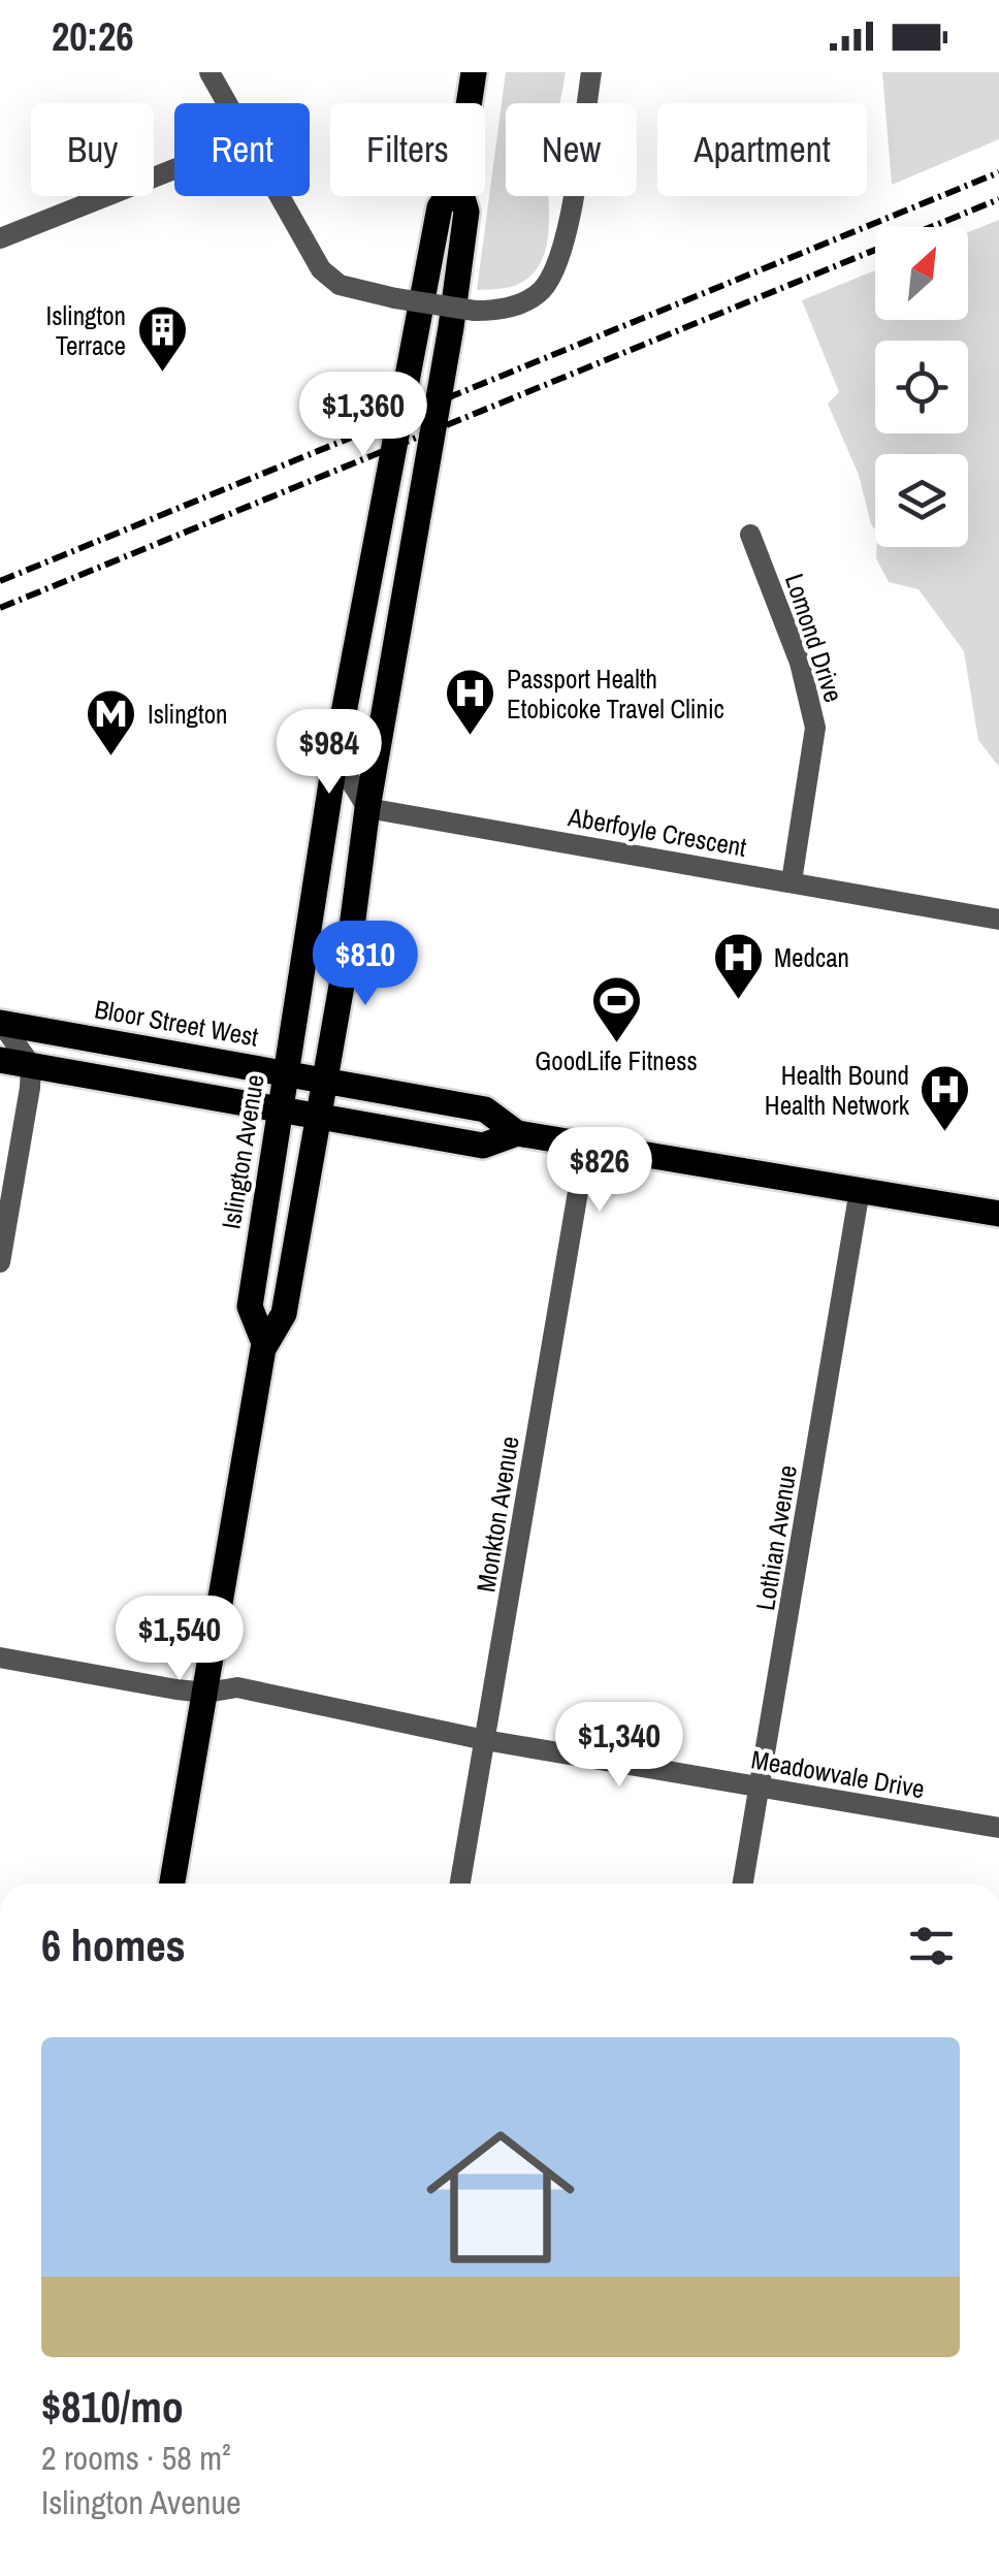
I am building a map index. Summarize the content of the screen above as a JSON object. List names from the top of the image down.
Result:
{
  "streets": {
    "main road": ["Bloor Street West", "Islington Avenue"],
    "street": [
      "Lomond Drive",
      "Aberfoyle Crescent",
      "Monkton Avenue",
      "Lothian Avenue",
      "Meadowvale Drive"
    ]
  },
  "crossings": [
    ["Lomond Drive", "Aberfoyle Crescent"],
    ["Aberfoyle Crescent", "Islington Avenue"],
    ["Bloor Street West", "Islington Avenue"],
    ["Bloor Street West", "Monkton Avenue"],
    ["Bloor Street West", "Lothian Avenue"],
    ["Islington Avenue", "Meadowvale Drive"],
    ["Monkton Avenue", "Meadowvale Drive"],
    ["Lothian Avenue", "Meadowvale Drive"]
  ],
  "places": {
    "building": ["Islington Terrace"],
    "hospital": ["Passport Health Etobicoke Travel Clinic", "Medcan", "Health Bound Health Network"],
    "metro station": ["Islington"],
    "sports": ["GoodLife Fitness"]
  },
  "north": "top right",
  "page": {
    "status": "20:26",
    "chip": [
      "Buy",
      "Rent",
      "Filters",
      "New",
      "Apartment"
    ],
    "price": [
      "$1,360",
      "$984",
      "$810",
      "$826",
      "$1,540",
      "$1,340"
    ],
    "heading": "6 homes",
    "list": [
      {
        "name": "$810/mo",
        "note": "2 rooms · 58 m² · Islington Avenue"
      }
    ]
  }
}
